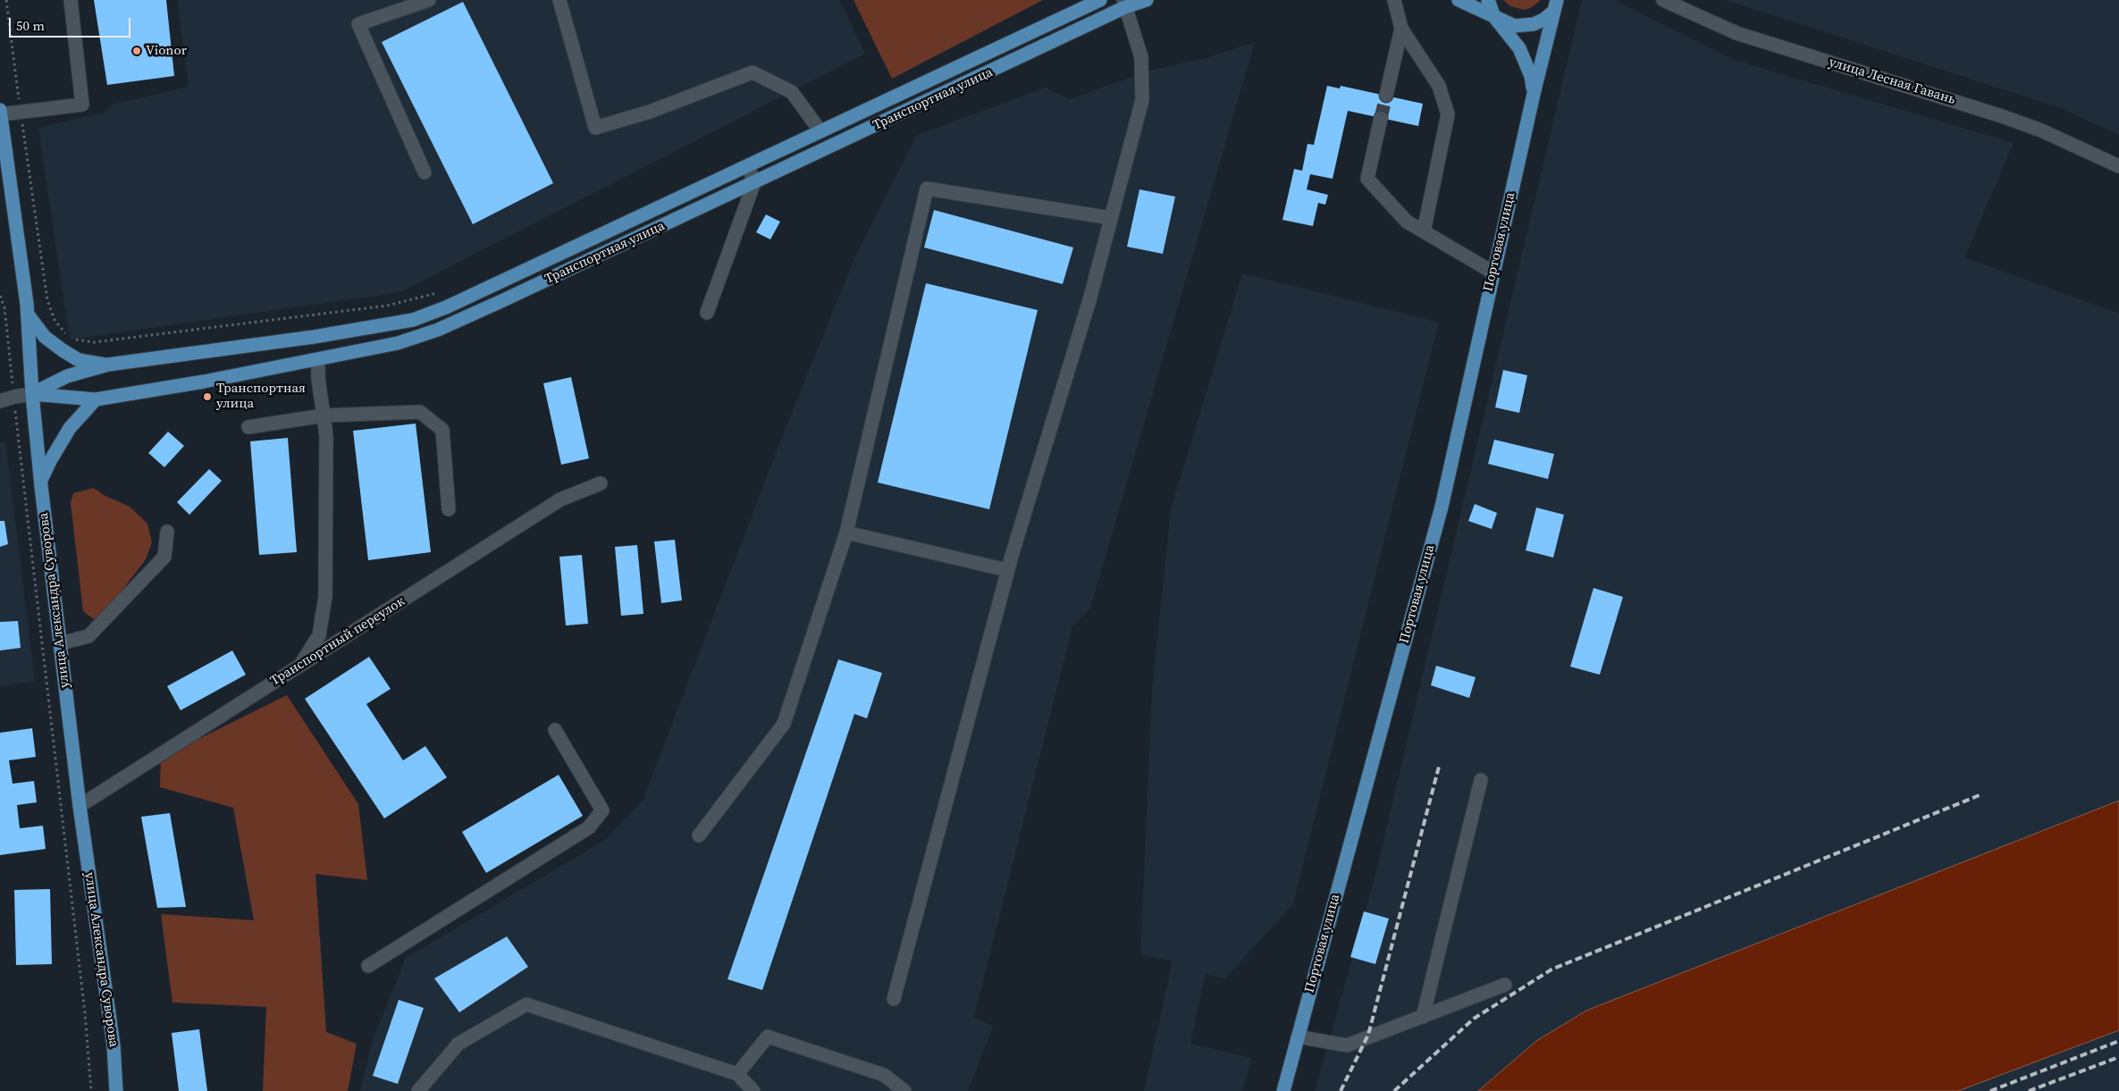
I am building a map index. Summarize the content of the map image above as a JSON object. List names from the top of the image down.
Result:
{
  "streets": {
    "main road": ["Транспортная улица", "Портовая улица", "улица Александра Суворова"],
    "street": ["улица Лесная Гавань", "Транспортный переулок"]
  },
  "crossings": [
    ["Транспортная улица", "улица Александра Суворова"],
    ["улица Александра Суворова", "Транспортный переулок"]
  ],
  "places": ["Vionor", "Транспортная улица"],
  "scale_bar": "50 m"
}
